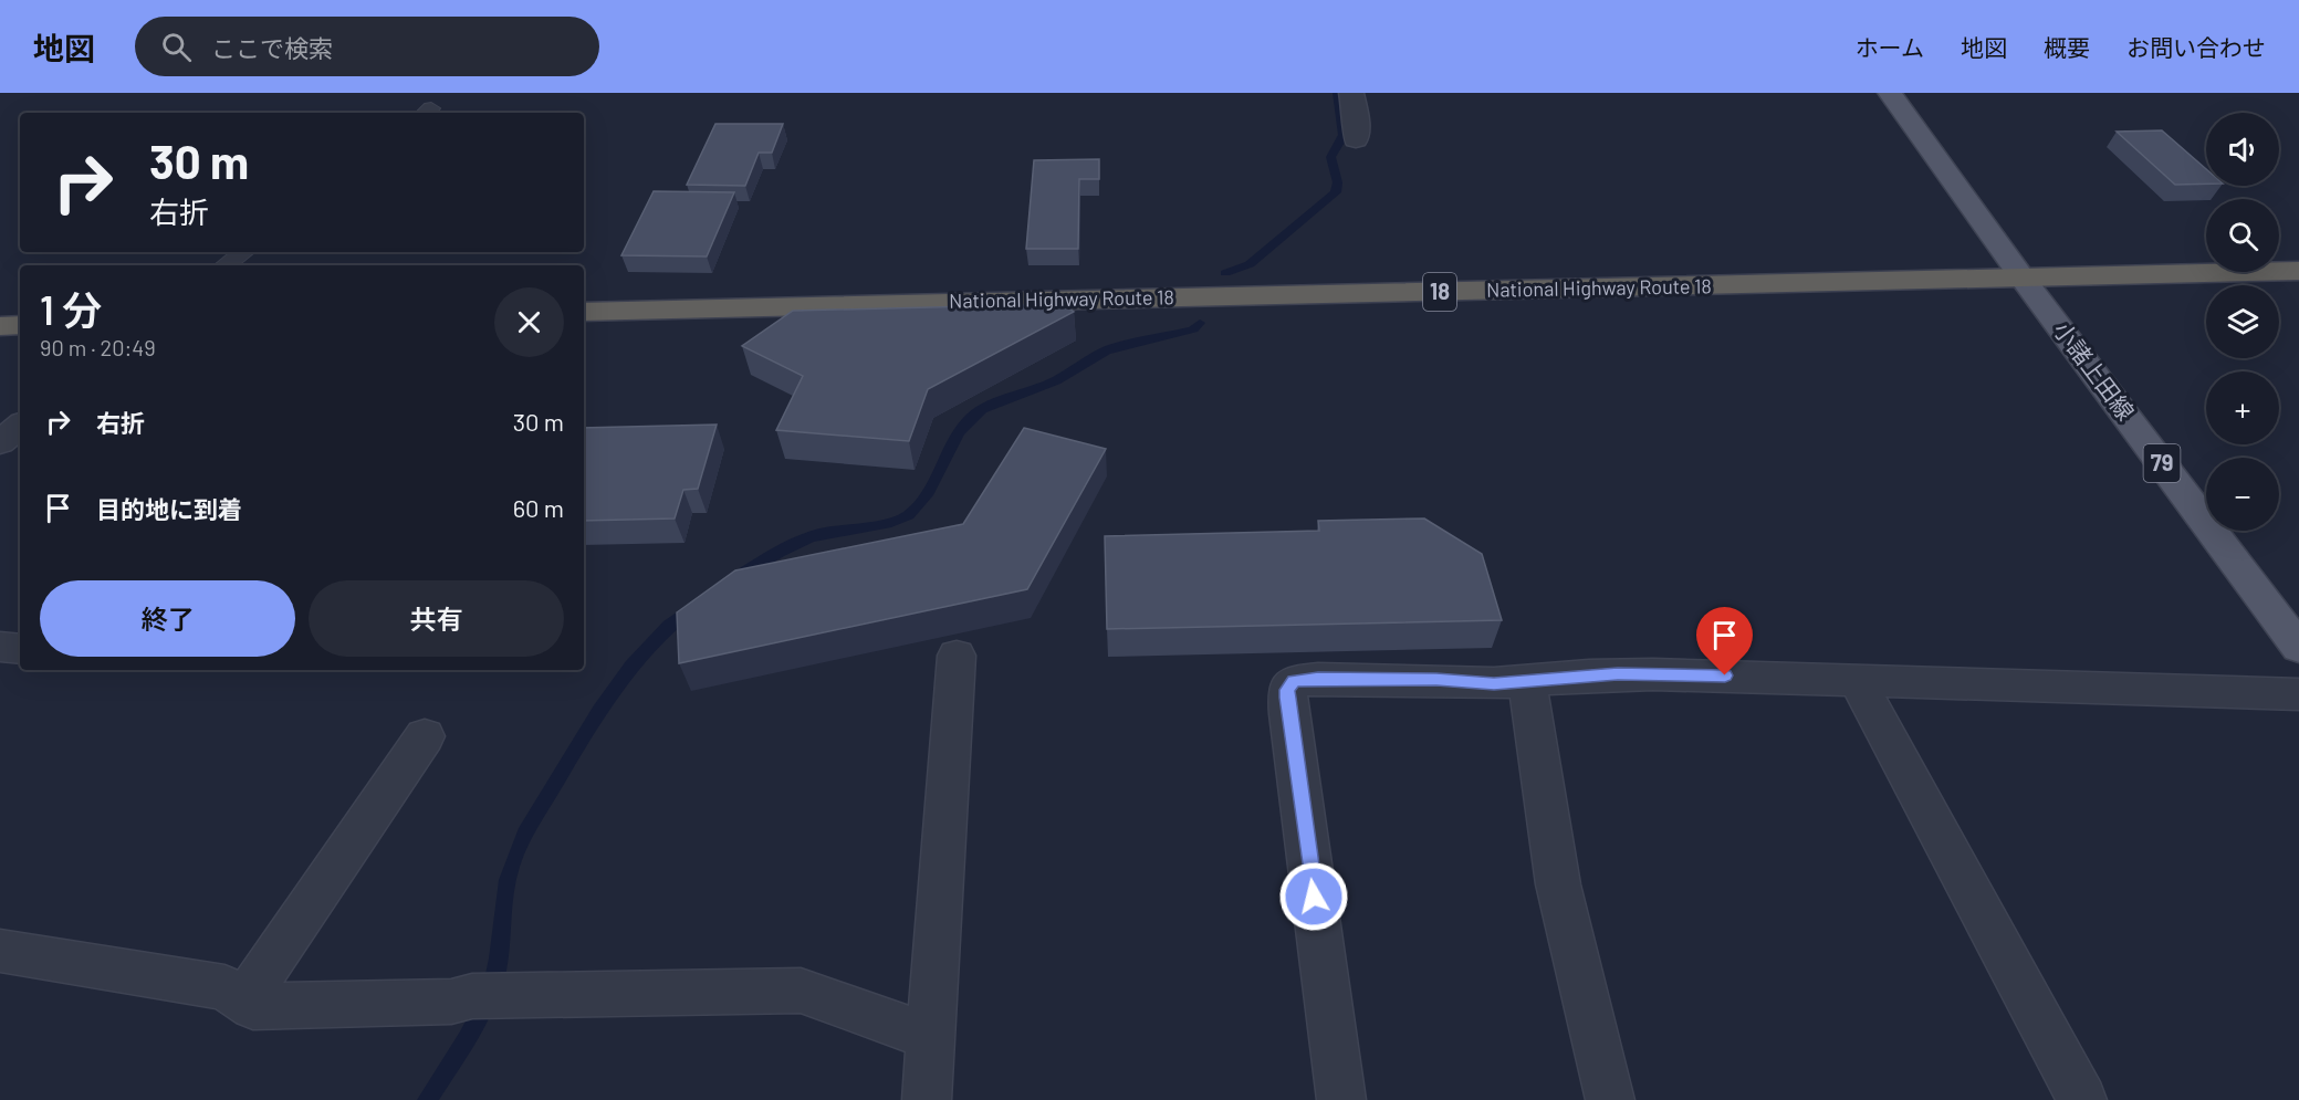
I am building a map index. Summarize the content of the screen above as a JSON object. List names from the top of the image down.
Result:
{
  "streets": {
    "highway": ["National Highway Route 18", "18"],
    "main road": ["小諸上田線", "79"]
  },
  "crossings": [
    ["National Highway Route 18", "小諸上田線"]
  ],
  "page": {
    "header": "地図",
    "search": "ここで検索",
    "nav": [
      "ホーム",
      "地図",
      "概要",
      "お問い合わせ"
    ],
    "map_buttons": ["+", "−"],
    "turn": ["30 m", "右折"],
    "heading": ["1 分", "90 m · 20:49"],
    "list": [
      {
        "name": "右折",
        "value": "30 m"
      },
      {
        "name": "目的地に到着",
        "value": "60 m"
      }
    ],
    "buttons": ["終了", "共有"]
  }
}
